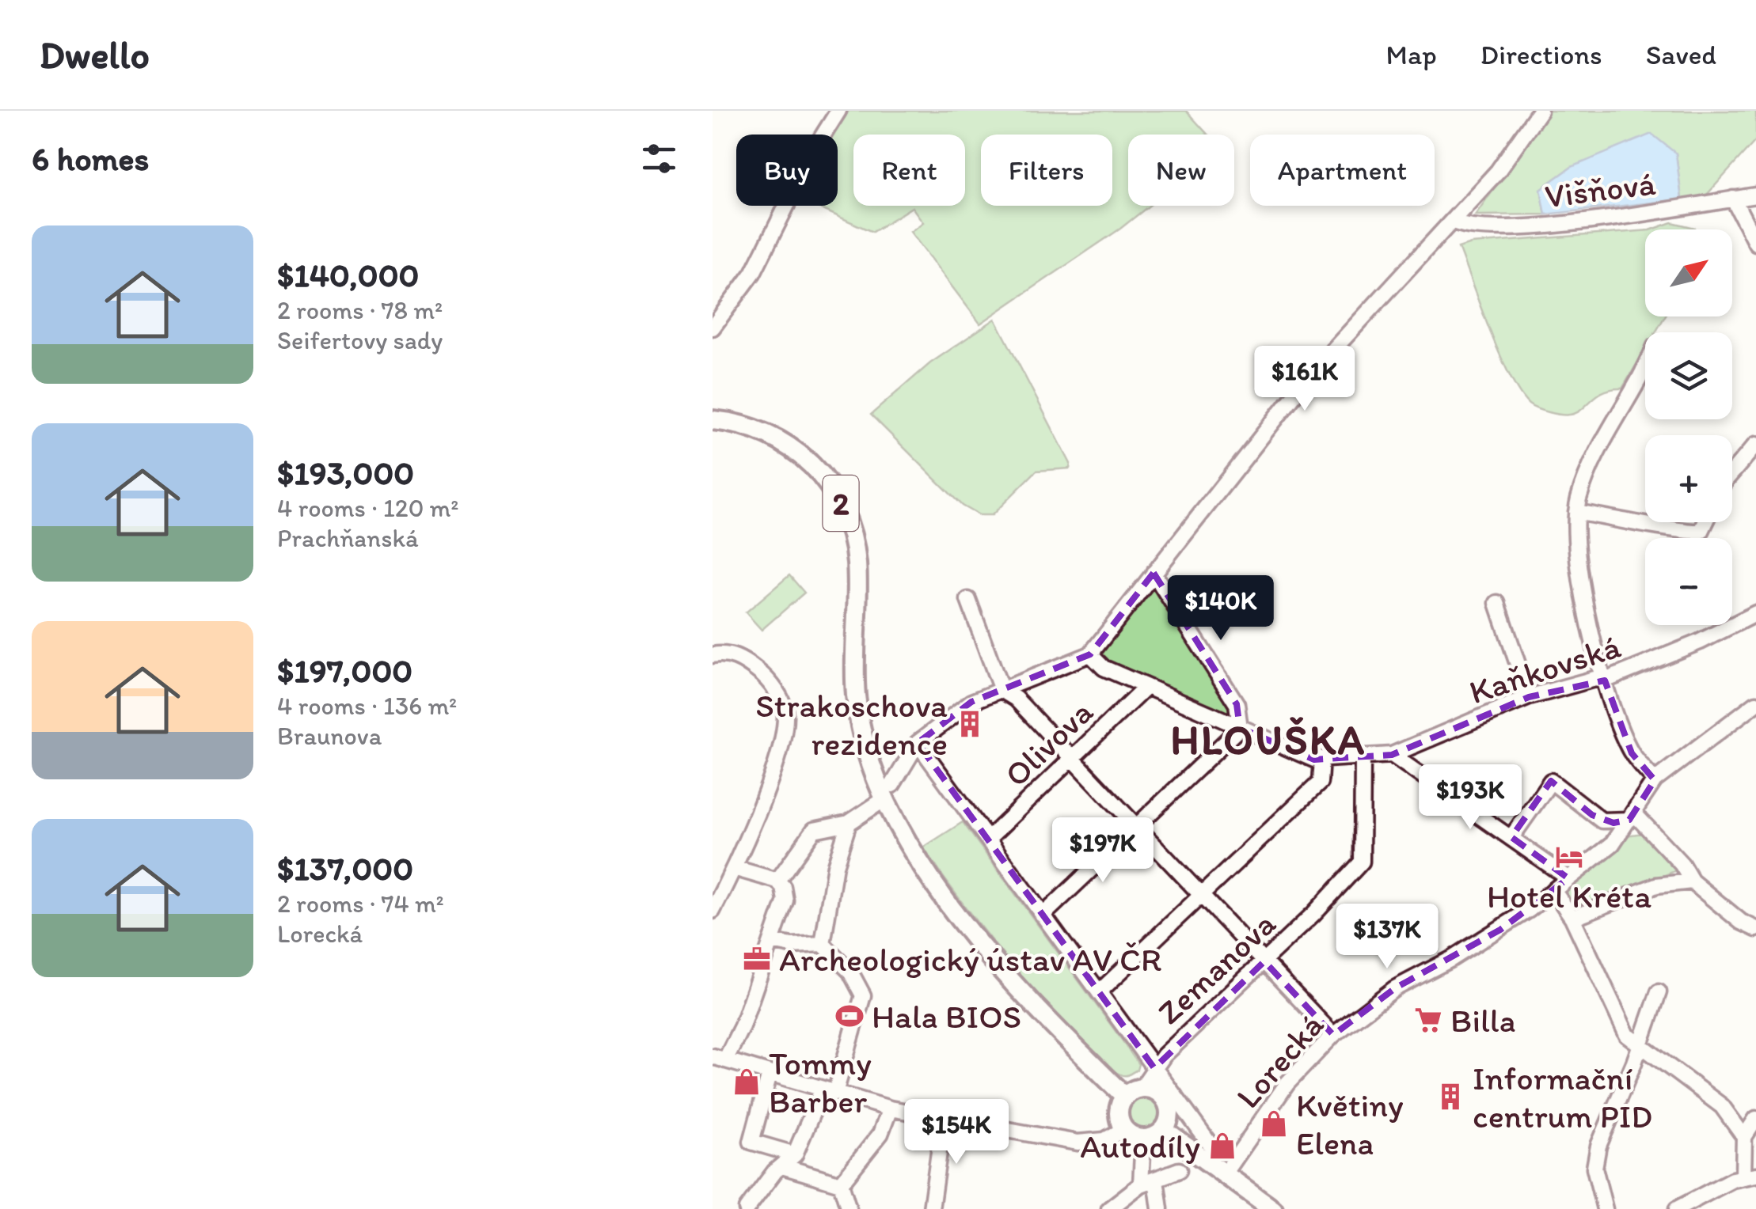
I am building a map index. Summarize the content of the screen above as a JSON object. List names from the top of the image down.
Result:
{
  "streets": {
    "main road": ["2"],
    "street": [
      "Višňová",
      "Kaňkovská",
      "Olivova",
      "Zemanova",
      "Lorecká"
    ]
  },
  "crossings": [
    ["2", "Zemanova"],
    ["Kaňkovská", "Zemanova"]
  ],
  "districts": ["HLOUŠKA"],
  "places": {
    "building": ["Strakoschova rezidence", "Informační centrum PID"],
    "hotel": ["Hotel Kréta"],
    "office": ["Archeologický ústav AV ČR"],
    "sports": ["Hala BIOS"],
    "supermarket": ["Billa"],
    "shop": ["Tommy Barber", "Květiny Elena", "Autodíly"]
  },
  "north": "top right",
  "page": {
    "header": "Dwello",
    "nav": ["Map", "Directions", "Saved"],
    "heading": "6 homes",
    "chip": [
      "Buy",
      "Rent",
      "Filters",
      "New",
      "Apartment"
    ],
    "list": [
      {
        "name": "$140,000",
        "note": "2 rooms · 78 m² · Seifertovy sady"
      },
      {
        "name": "$193,000",
        "note": "4 rooms · 120 m² · Prachňanská"
      },
      {
        "name": "$197,000",
        "note": "4 rooms · 136 m² · Braunova"
      },
      {
        "name": "$137,000",
        "note": "2 rooms · 74 m² · Lorecká"
      }
    ],
    "map_buttons": ["+", "−"],
    "price": [
      "$161K",
      "$140K",
      "$193K",
      "$197K",
      "$137K",
      "$154K"
    ]
  }
}
